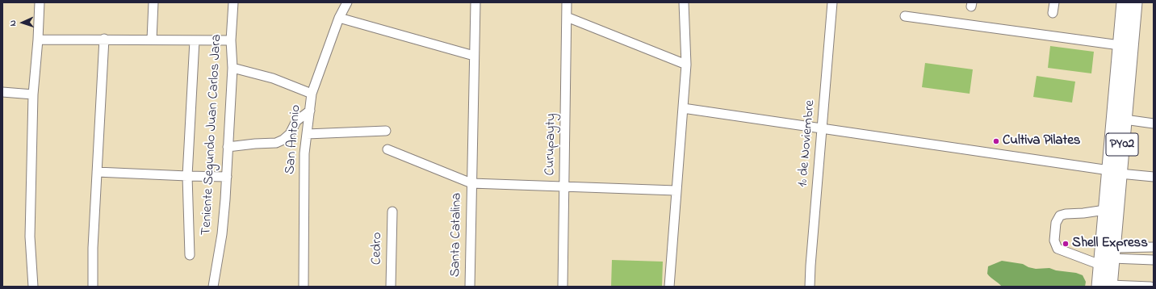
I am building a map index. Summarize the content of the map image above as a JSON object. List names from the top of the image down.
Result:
{
  "streets": {
    "highway": ["PY02"],
    "street": [
      "Teniente Segundo Juan Carlos Jara",
      "San Antonio",
      "1º de Noviembre",
      "Curupayty",
      "Santa Catalina",
      "Cedro"
    ]
  },
  "places": ["Cultiva Pilates", "Shell Express"],
  "north": "left"
}
